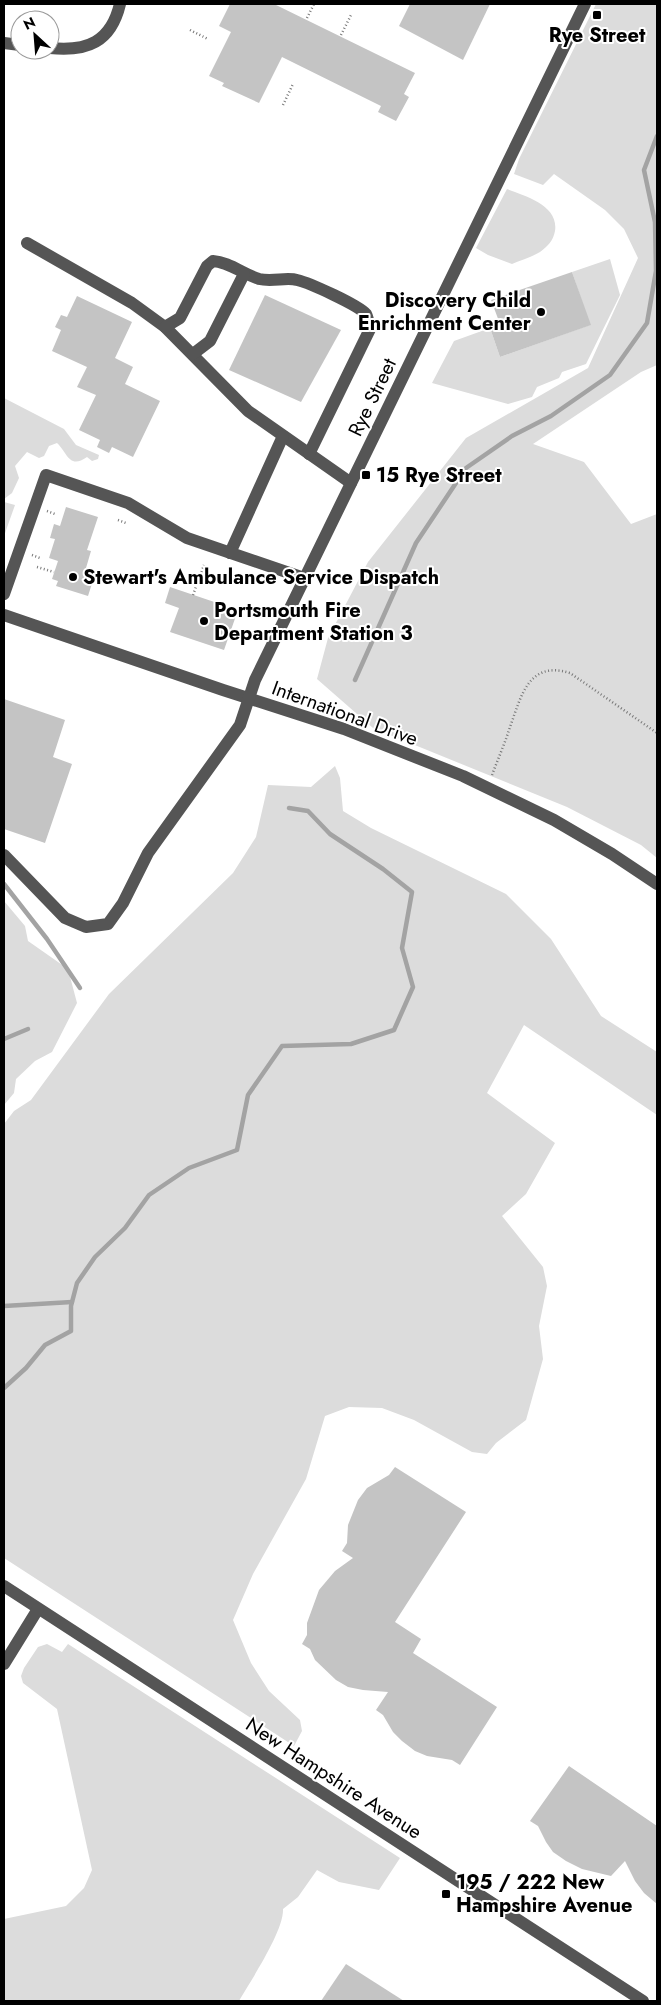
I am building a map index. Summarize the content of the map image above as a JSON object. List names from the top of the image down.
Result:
{
  "streets": {
    "street": ["Rye Street", "International Drive", "New Hampshire Avenue"]
  },
  "crossings": [
    ["Rye Street", "International Drive"]
  ],
  "places": {
    "transit": ["Rye Street", "15 Rye Street", "195 / 222 New Hampshire Avenue"],
    "other": ["Discovery Child Enrichment Center", "Stewart's Ambulance Service Dispatch", "Portsmouth Fire Department Station 3"]
  },
  "north": "top left"
}
